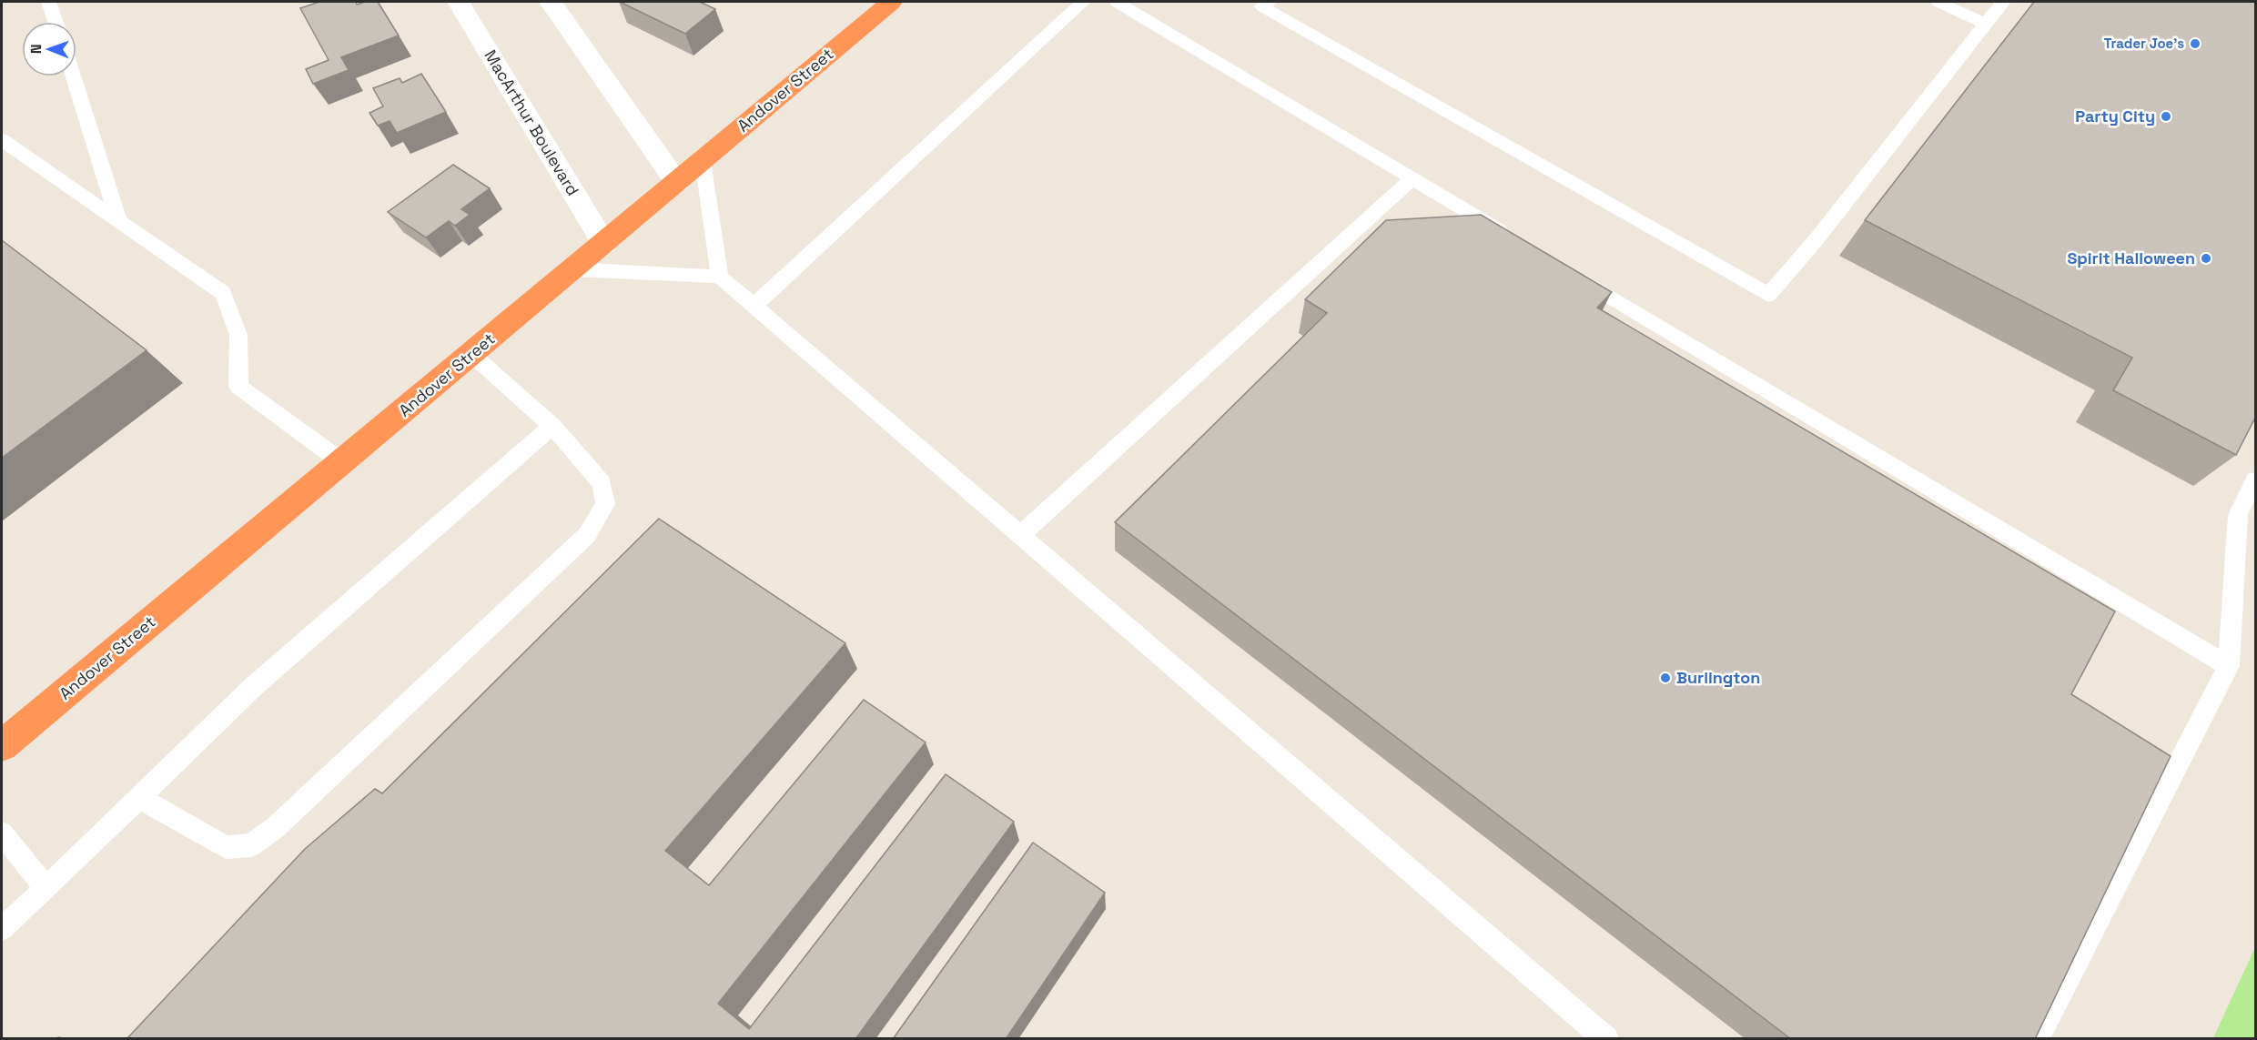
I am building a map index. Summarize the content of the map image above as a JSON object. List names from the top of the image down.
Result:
{
  "streets": {
    "highway": ["Andover Street"],
    "street": ["MacArthur Boulevard"]
  },
  "crossings": [
    ["Andover Street", "MacArthur Boulevard"]
  ],
  "places": [
    "Trader Joe's",
    "Party City",
    "Spirit Halloween",
    "Burlington"
  ],
  "north": "left"
}
